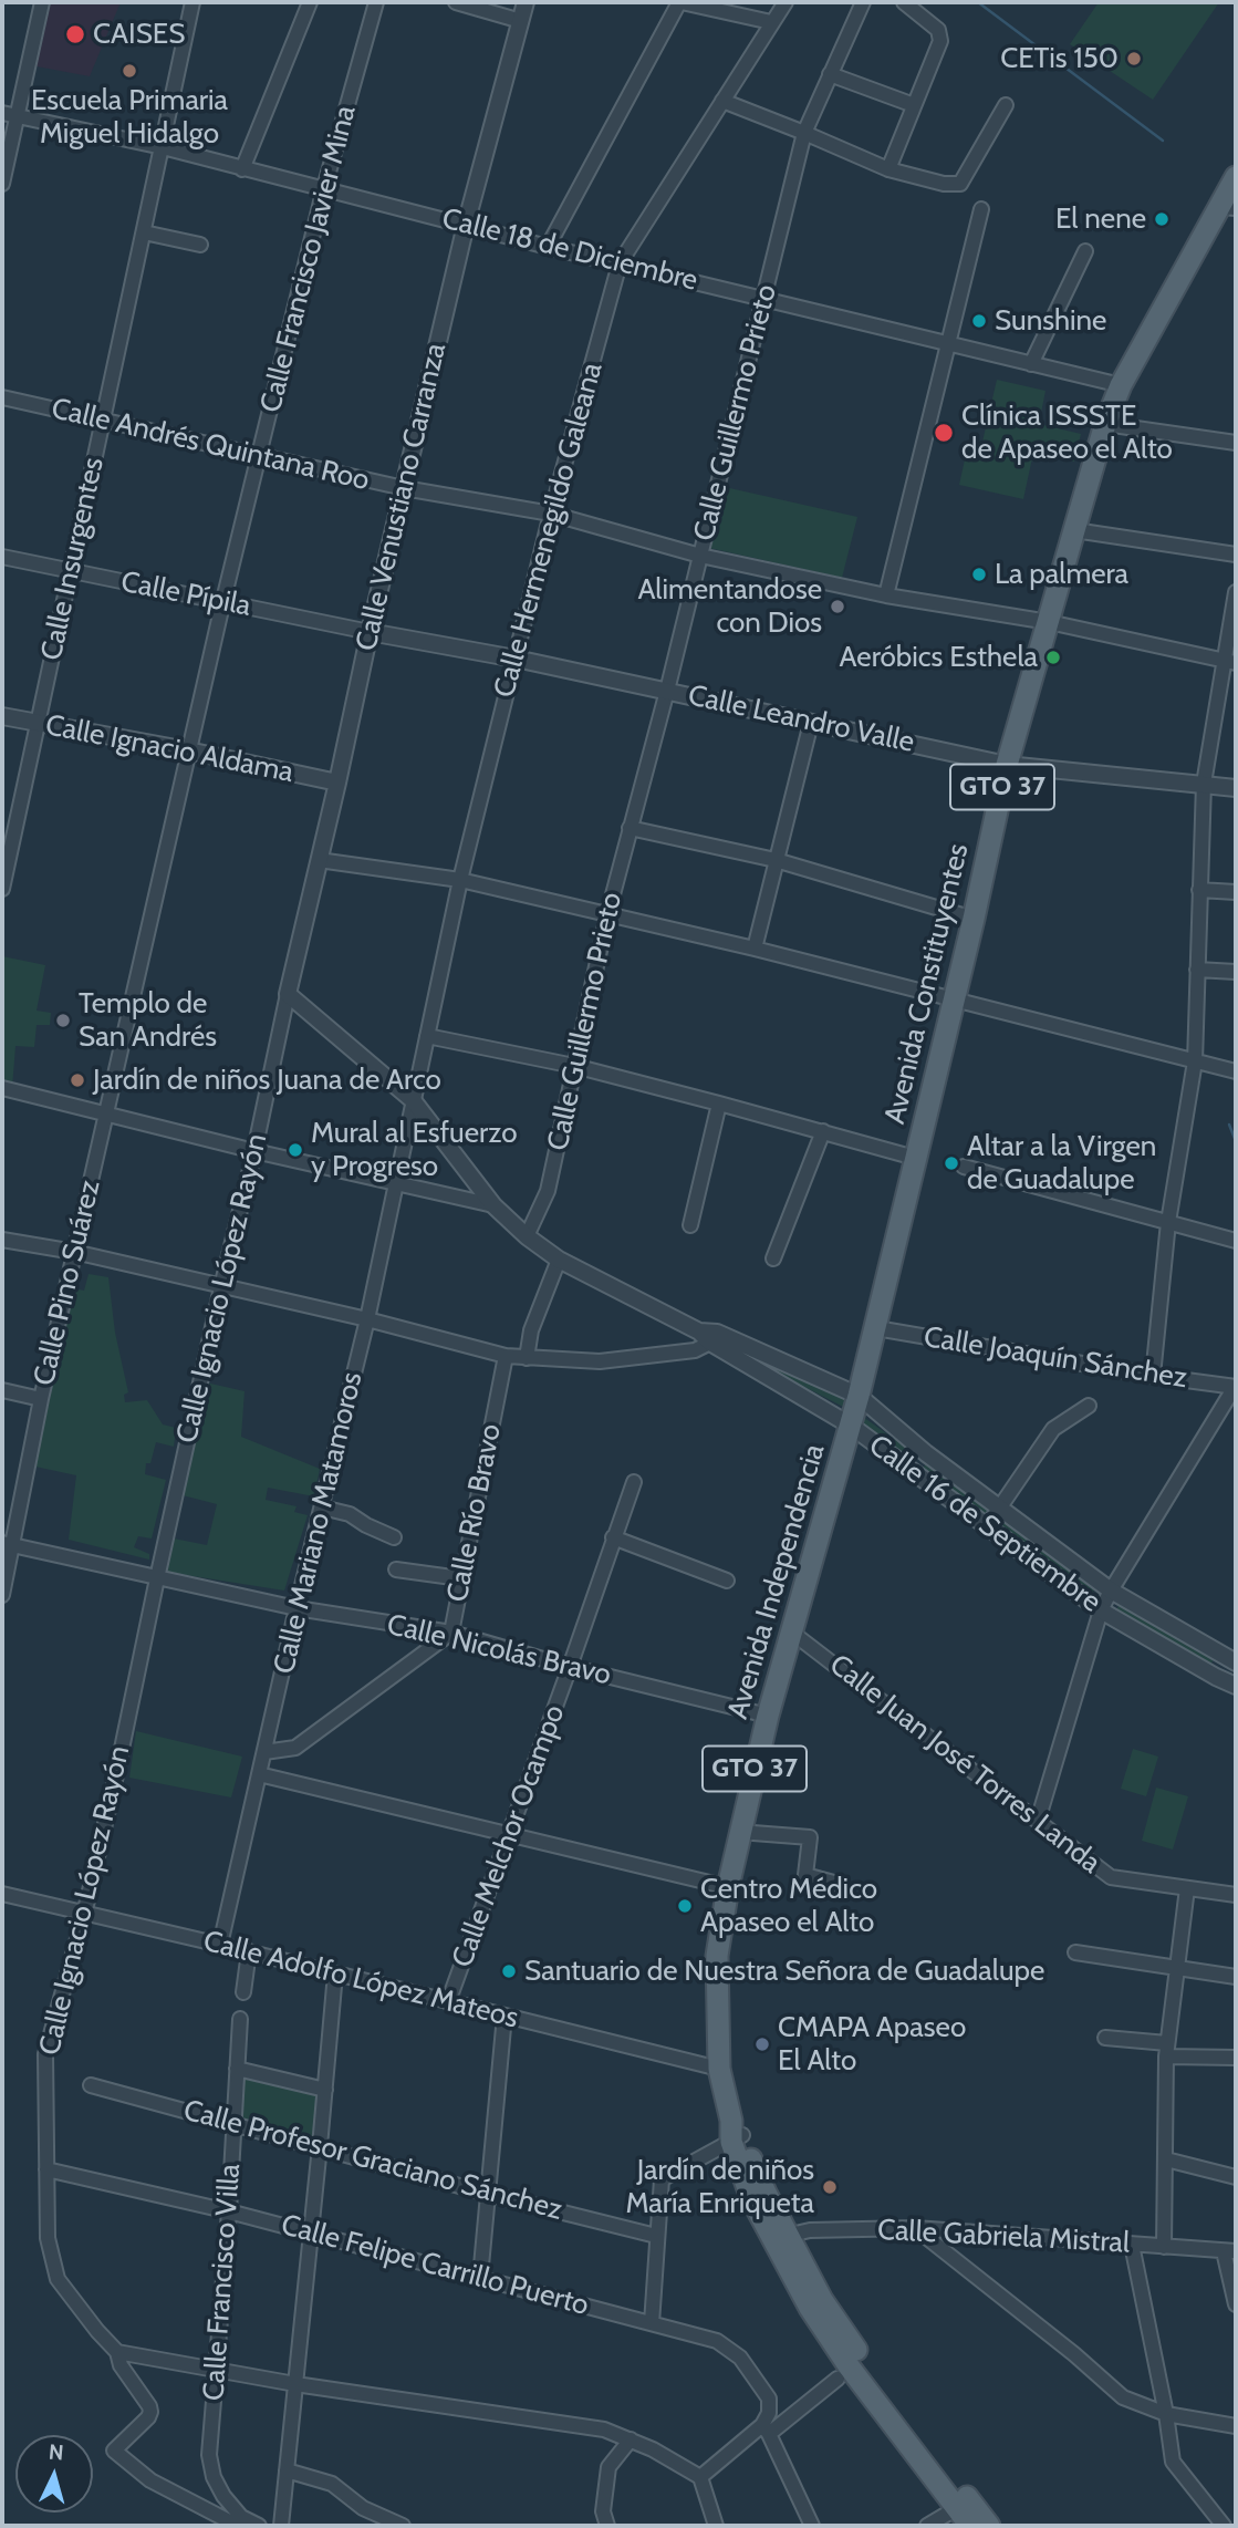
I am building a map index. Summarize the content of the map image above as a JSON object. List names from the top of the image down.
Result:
{
  "streets": {
    "main road": ["GTO 37", "Avenida Constituyentes", "Avenida Independencia"],
    "street": [
      "Calle 18 de Diciembre",
      "Calle Francisco Javier Mina",
      "Calle Guillermo Prieto",
      "Calle Andrés Quintana Roo",
      "Calle Venustiano Carranza",
      "Calle Hermenegildo Galeana",
      "Calle Insurgentes",
      "Calle Pípila",
      "Calle Leandro Valle",
      "Calle Ignacio Aldama",
      "Calle Pino Suárez",
      "Calle Ignacio López Rayón",
      "Calle Joaquín Sánchez",
      "Calle Río Bravo",
      "Calle Mariano Matamoros",
      "Calle 16 de Septiembre",
      "Calle Nicolás Bravo",
      "Calle Juan José Torres Landa",
      "Calle Melchor Ocampo",
      "Calle Adolfo López Mateos",
      "Calle Profesor Graciano Sánchez",
      "Calle Gabriela Mistral",
      "Calle Felipe Carrillo Puerto",
      "Calle Francisco Villa"
    ]
  },
  "crossings": [
    ["Calle 18 de Diciembre", "Calle Francisco Javier Mina"],
    ["Calle 18 de Diciembre", "Calle Guillermo Prieto"],
    ["Calle 18 de Diciembre", "Calle Venustiano Carranza"],
    ["Calle 18 de Diciembre", "Calle Hermenegildo Galeana"],
    ["Calle 18 de Diciembre", "Calle Insurgentes"],
    ["Calle 18 de Diciembre", "Avenida Constituyentes"],
    ["Calle Francisco Javier Mina", "Calle Andrés Quintana Roo"],
    ["Calle Francisco Javier Mina", "Calle Pípila"],
    ["Calle Francisco Javier Mina", "Calle Ignacio Aldama"],
    ["Calle Francisco Javier Mina", "Calle Pino Suárez"],
    ["Calle Guillermo Prieto", "Calle Andrés Quintana Roo"],
    ["Calle Guillermo Prieto", "Calle Leandro Valle"],
    ["Calle Guillermo Prieto", "Calle 16 de Septiembre"],
    ["Calle Andrés Quintana Roo", "Calle Venustiano Carranza"],
    ["Calle Andrés Quintana Roo", "Calle Hermenegildo Galeana"],
    ["Calle Andrés Quintana Roo", "Calle Insurgentes"],
    ["Calle Andrés Quintana Roo", "Avenida Constituyentes"],
    ["Calle Venustiano Carranza", "Calle Pípila"],
    ["Calle Venustiano Carranza", "Calle Leandro Valle"],
    ["Calle Venustiano Carranza", "Calle Ignacio Aldama"],
    ["Calle Venustiano Carranza", "Calle Ignacio López Rayón"],
    ["Calle Venustiano Carranza", "Calle 16 de Septiembre"],
    ["Calle Hermenegildo Galeana", "Calle Leandro Valle"],
    ["Calle Hermenegildo Galeana", "Calle Mariano Matamoros"],
    ["Calle Hermenegildo Galeana", "Calle 16 de Septiembre"],
    ["Calle Insurgentes", "Calle Pípila"],
    ["Calle Insurgentes", "Calle Ignacio Aldama"],
    ["Calle Pípila", "Calle Leandro Valle"],
    ["Calle Leandro Valle", "Avenida Constituyentes"],
    ["Avenida Constituyentes", "Calle Joaquín Sánchez"],
    ["Avenida Constituyentes", "Calle 16 de Septiembre"],
    ["Avenida Constituyentes", "Avenida Independencia"],
    ["Calle Pino Suárez", "Calle Nicolás Bravo"],
    ["Calle Ignacio López Rayón", "Calle 16 de Septiembre"],
    ["Calle Ignacio López Rayón", "Calle Nicolás Bravo"],
    ["Calle Ignacio López Rayón", "Calle Adolfo López Mateos"],
    ["Calle Ignacio López Rayón", "Calle Felipe Carrillo Puerto"],
    ["Calle Río Bravo", "Calle Mariano Matamoros"],
    ["Calle Río Bravo", "Calle Nicolás Bravo"],
    ["Calle Mariano Matamoros", "Calle 16 de Septiembre"],
    ["Calle Mariano Matamoros", "Calle Nicolás Bravo"],
    ["Calle Mariano Matamoros", "Calle Adolfo López Mateos"],
    ["Calle 16 de Septiembre", "Avenida Independencia"],
    ["Avenida Independencia", "Calle Nicolás Bravo"],
    ["Avenida Independencia", "Calle Juan José Torres Landa"],
    ["Avenida Independencia", "Calle Adolfo López Mateos"],
    ["Avenida Independencia", "Calle Gabriela Mistral"],
    ["Calle Nicolás Bravo", "Calle Melchor Ocampo"],
    ["Calle Melchor Ocampo", "Calle Adolfo López Mateos"],
    ["Calle Profesor Graciano Sánchez", "Calle Francisco Villa"],
    ["Calle Felipe Carrillo Puerto", "Calle Francisco Villa"]
  ],
  "places": [
    "CAISES",
    "CETis 150",
    "Escuela Primaria Miguel Hidalgo",
    "El nene",
    "Sunshine",
    "Clínica ISSSTE de Apaseo el Alto",
    "La palmera",
    "Alimentandose con Dios",
    "Aeróbics Esthela",
    "Templo de San Andrés",
    "Jardín de niños Juana de Arco",
    "Mural al Esfuerzo y Progreso",
    "Altar a la Virgen de Guadalupe",
    "Centro Médico Apaseo el Alto",
    "Santuario de Nuestra Señora de Guadalupe",
    "CMAPA Apaseo El Alto",
    "Jardín de niños María Enriqueta"
  ],
  "north": "top"
}
